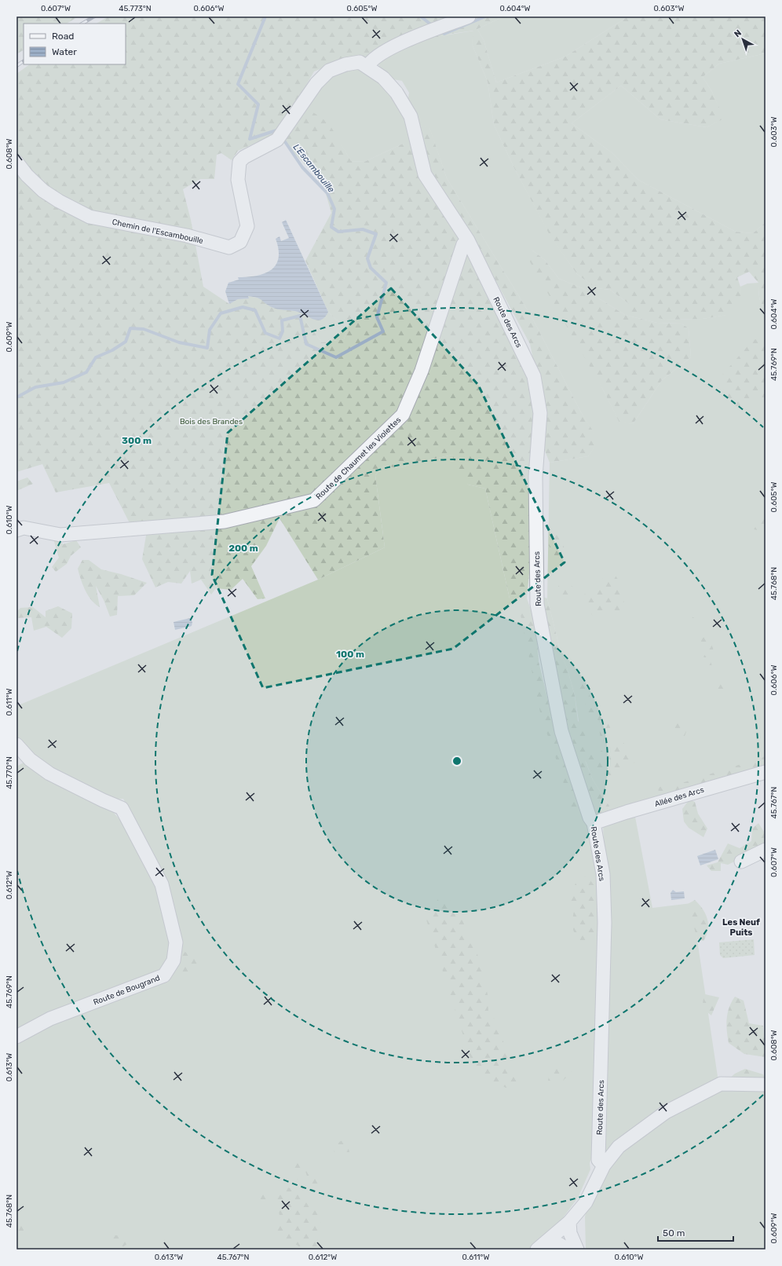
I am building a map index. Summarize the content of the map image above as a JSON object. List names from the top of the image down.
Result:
{
  "streets": {
    "street": [
      "Chemin de l'Escambouille",
      "Route des Arcs",
      "Route de Chaumet les Violettes",
      "Allée des Arcs",
      "Route de Bougrand"
    ]
  },
  "crossings": [
    ["Chemin de l'Escambouille", "Route des Arcs"],
    ["Route des Arcs", "Route de Chaumet les Violettes"],
    ["Route des Arcs", "Allée des Arcs"]
  ],
  "districts": ["Les Neuf Puits"],
  "water": ["L'Escambouille"],
  "parks": ["Bois des Brandes"],
  "legend": ["Road", "Water"],
  "scale_bar": "50 m",
  "north": "top left",
  "coordinates": [
    "0.607°W",
    "45.773°N",
    "0.606°W",
    "0.605°W",
    "0.604°W",
    "0.603°W",
    "0.608°W",
    "0.609°W",
    "45.769°N",
    "0.610°W",
    "45.768°N",
    "0.611°W",
    "45.770°N",
    "45.767°N",
    "0.612°W",
    "0.613°W"
  ],
  "rings": ["300 m", "200 m", "100 m"]
}
